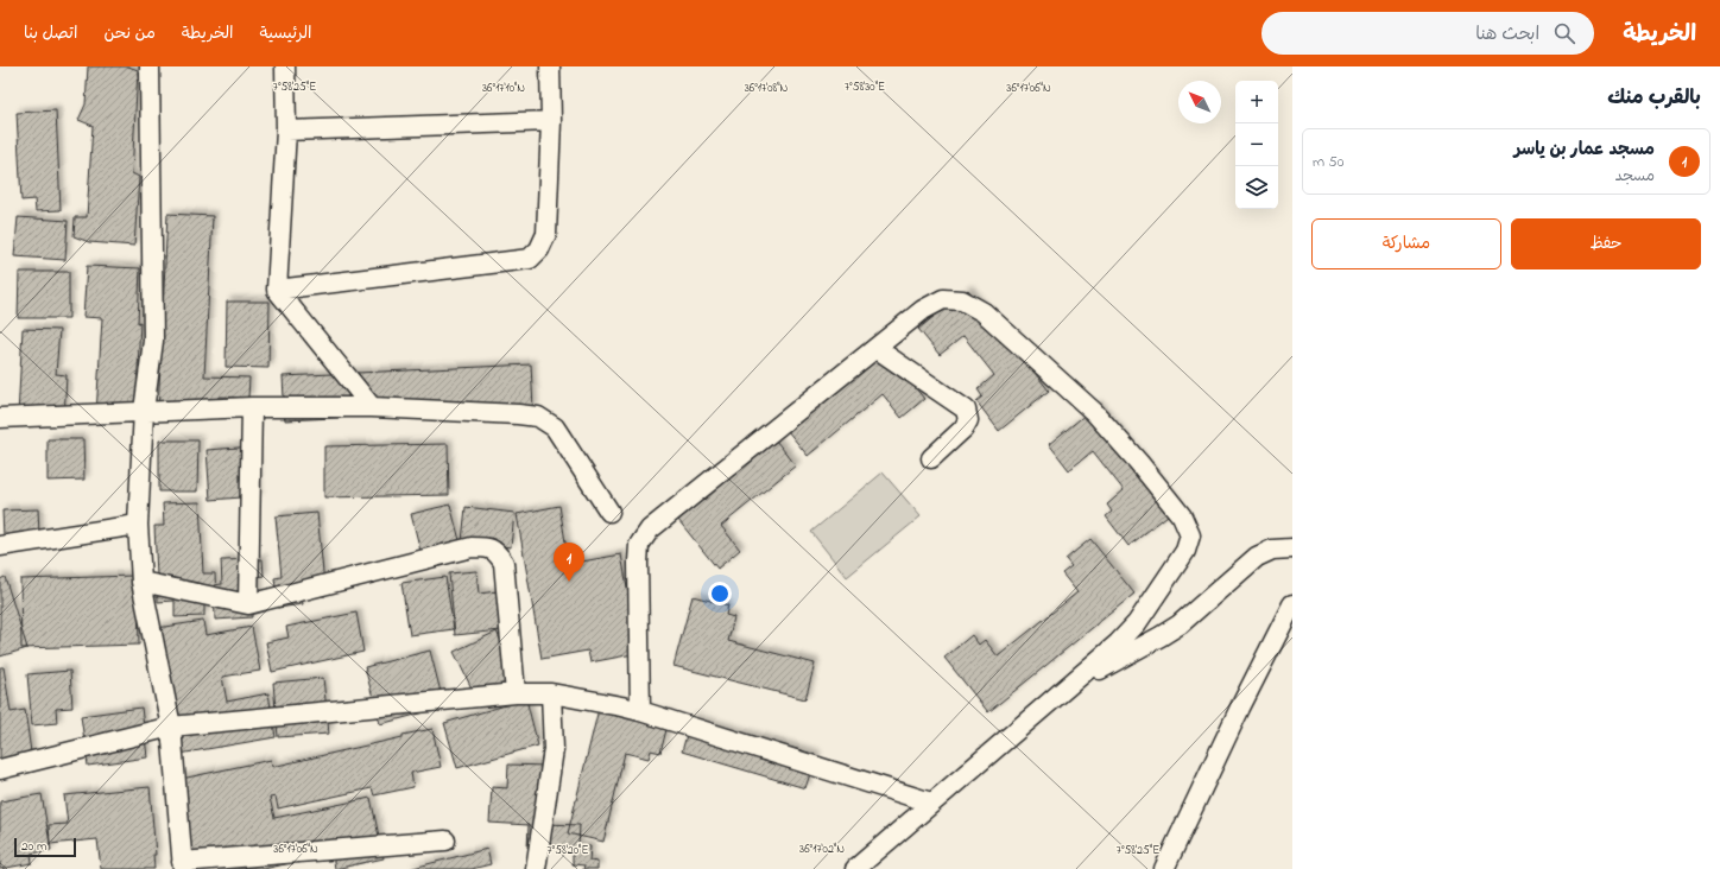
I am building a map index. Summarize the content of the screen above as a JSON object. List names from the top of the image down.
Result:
{
  "scale_bar": "20 m",
  "north": "top left",
  "page": {
    "header": "الخريطة",
    "search": "ابحث هنا",
    "nav": [
      "الرئيسية",
      "الخريطة",
      "من نحن",
      "اتصل بنا"
    ],
    "heading": "بالقرب منك",
    "map_buttons": ["+", "−"],
    "list": [
      {
        "mark": "1",
        "name": "مسجد عمار بن ياسر",
        "note": "مسجد",
        "value": "50 m"
      }
    ],
    "buttons": ["حفظ", "مشاركة"],
    "pins": "1",
    "scale": "20 m"
  },
  "coordinates": [
    "7°58'25\"E",
    "7°58'30\"E",
    "36°17'08\"N",
    "36°17'06\"N",
    "36°17'10\"N",
    "36°17'02\"N",
    "7°58'20\"E"
  ]
}
